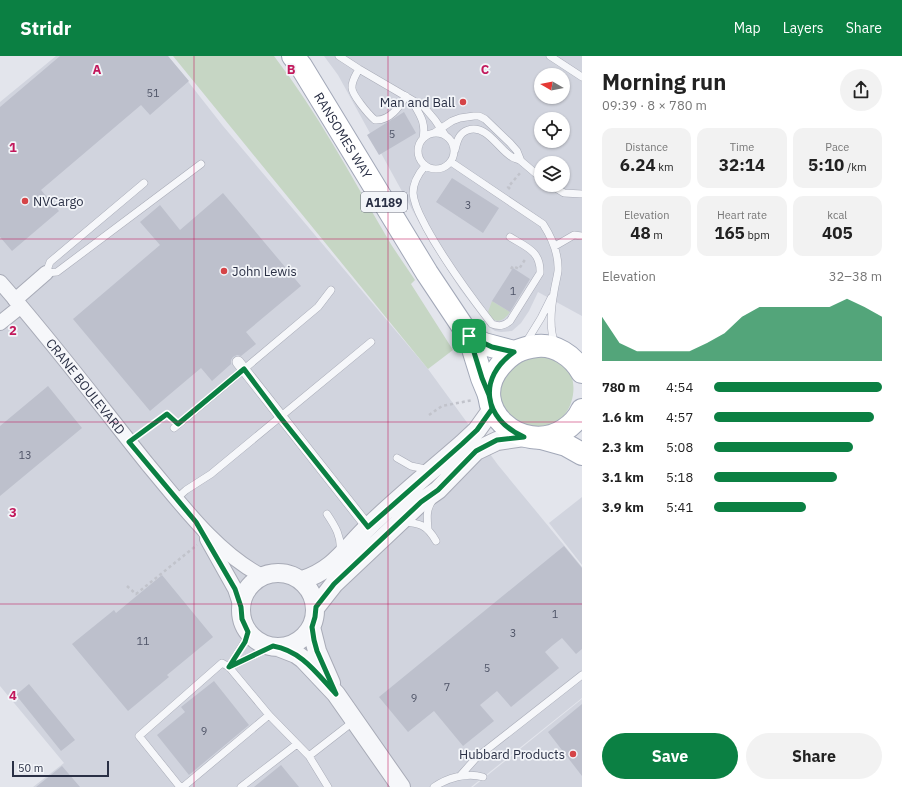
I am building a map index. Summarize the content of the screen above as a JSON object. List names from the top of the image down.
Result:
{
  "streets": {
    "main road": ["RANSOMES WAY", "A1189"],
    "street": ["CRANE BOULEVARD"]
  },
  "places": [
    "Man and Ball",
    "NVCargo",
    "John Lewis",
    "Hubbard Products"
  ],
  "house_numbers": [
    "51",
    "5",
    "3",
    "1",
    "13",
    "1",
    "3",
    "11",
    "5",
    "7",
    "9",
    "9"
  ],
  "scale_bar": "50 m",
  "north": "left",
  "page": {
    "header": "Stridr",
    "nav": ["Map", "Layers", "Share"],
    "heading": ["Morning run", "09:39 · 8 × 780 m"],
    "stats": [
      ["Distance", "6.24 km"],
      ["Time", "32:14"],
      ["Pace", "5:10 /km"],
      ["Elevation", "48 m"],
      ["Heart rate", "165 bpm"],
      ["kcal", "405"]
    ],
    "chart": ["Elevation", "32–38 m"],
    "list": [
      {
        "name": "780 m",
        "note": "4:54"
      },
      {
        "name": "1.6 km",
        "note": "4:57"
      },
      {
        "name": "2.3 km",
        "note": "5:08"
      },
      {
        "name": "3.1 km",
        "note": "5:18"
      },
      {
        "name": "3.9 km",
        "note": "5:41"
      }
    ],
    "buttons": ["Save", "Share"],
    "scale": "50 m"
  },
  "grid": {
    "columns": ["A", "B", "C"],
    "rows": [
      "1",
      "2",
      "3",
      "4"
    ]
  }
}
